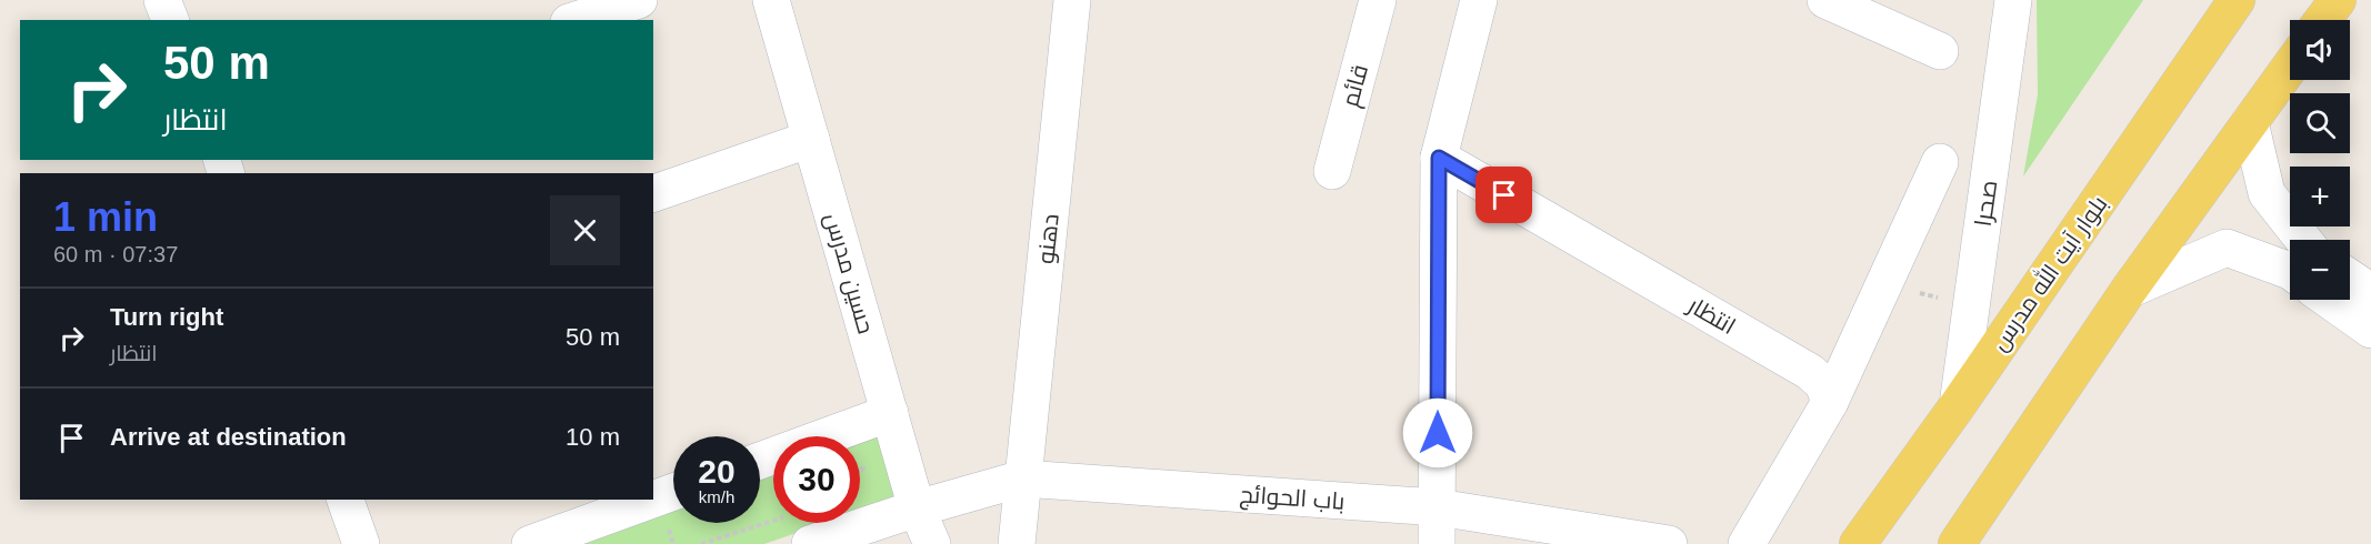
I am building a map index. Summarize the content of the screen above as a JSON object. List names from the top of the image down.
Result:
{
  "streets": {
    "main road": ["بلوار آیت الله مدرس"],
    "street": [
      "قائم",
      "صحرا",
      "دهنو",
      "حسین مدرس",
      "انتظار",
      "باب الحوائج"
    ]
  },
  "crossings": [
    ["صحرا", "بلوار آیت الله مدرس"],
    ["دهنو", "باب الحوائج"],
    ["حسین مدرس", "باب الحوائج"]
  ],
  "page": {
    "map_buttons": ["+", "−"],
    "turn": ["50 m", "انتظار"],
    "heading": ["1 min", "60 m · 07:37"],
    "list": [
      {
        "name": "Turn right",
        "note": "انتظار",
        "value": "50 m"
      },
      {
        "name": "Arrive at destination",
        "value": "10 m"
      }
    ],
    "speed": "20 km/h",
    "limit": "30"
  }
}
